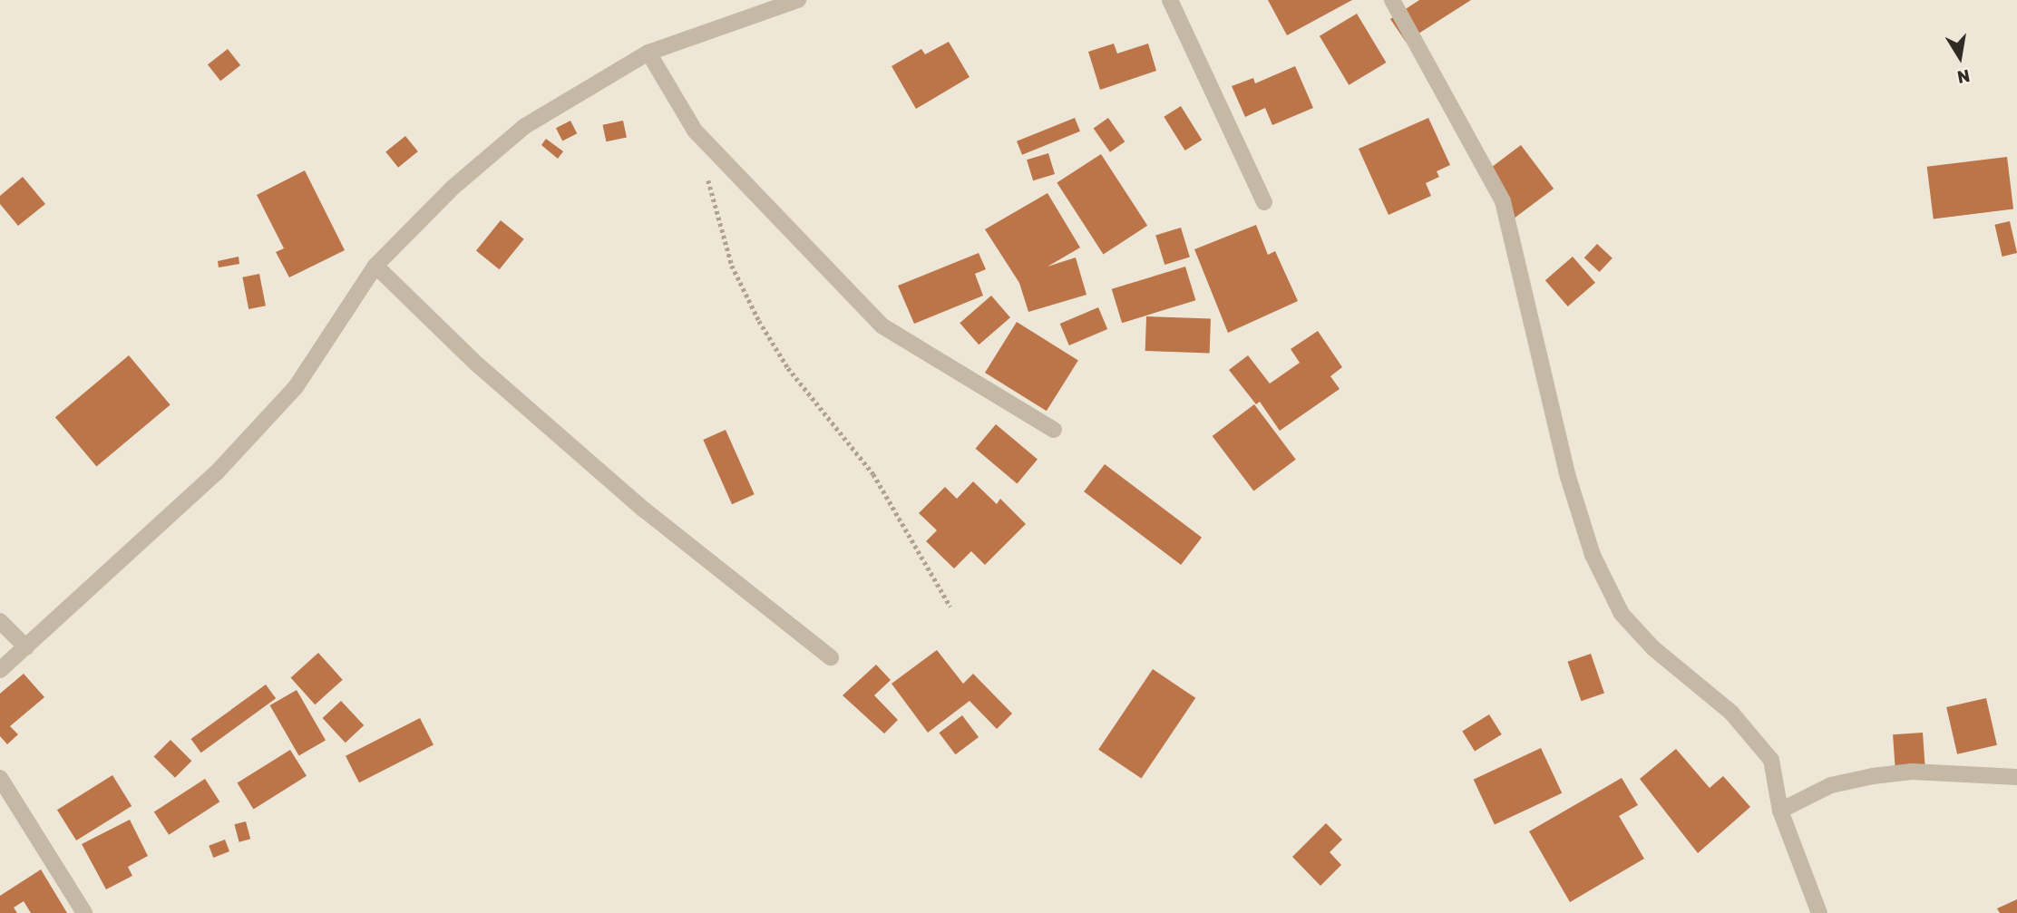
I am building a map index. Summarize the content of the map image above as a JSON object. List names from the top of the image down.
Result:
{
  "north": "bottom"
}
